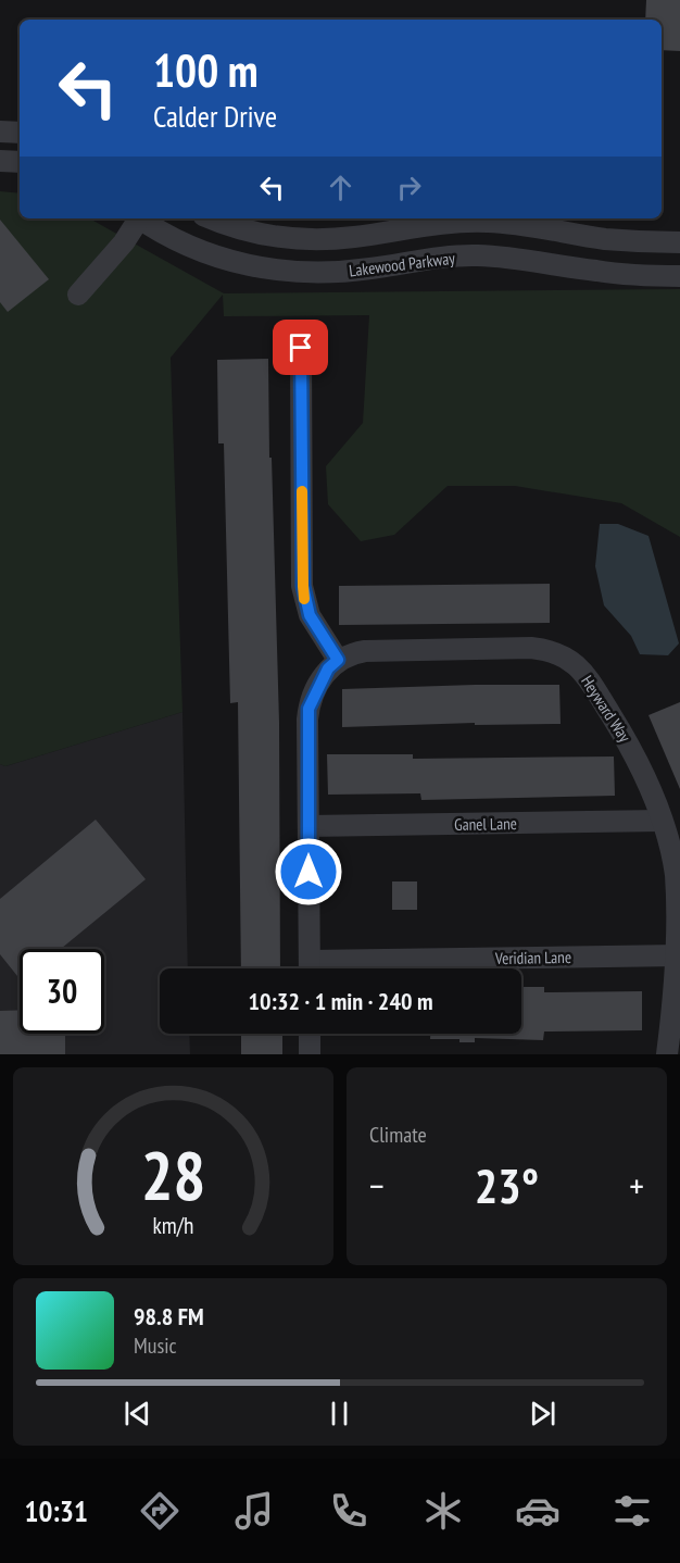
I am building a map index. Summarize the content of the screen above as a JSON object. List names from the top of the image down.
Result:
{
  "streets": {
    "street": [
      "Lakewood Parkway",
      "Heyward Way",
      "Ganel Lane",
      "Veridian Lane"
    ]
  },
  "crossings": [
    ["Heyward Way", "Ganel Lane"],
    ["Heyward Way", "Veridian Lane"]
  ],
  "page": {
    "turn": ["100 m", "Calder Drive"],
    "limit": "30",
    "trip": "10:32 · 1 min · 240 m",
    "tile": "Climate",
    "heat": ["−", "23°", "+"],
    "song": ["98.8 FM", "Music"],
    "tabs": "10:31",
    "gauge": ["28", "km/h"]
  }
}
